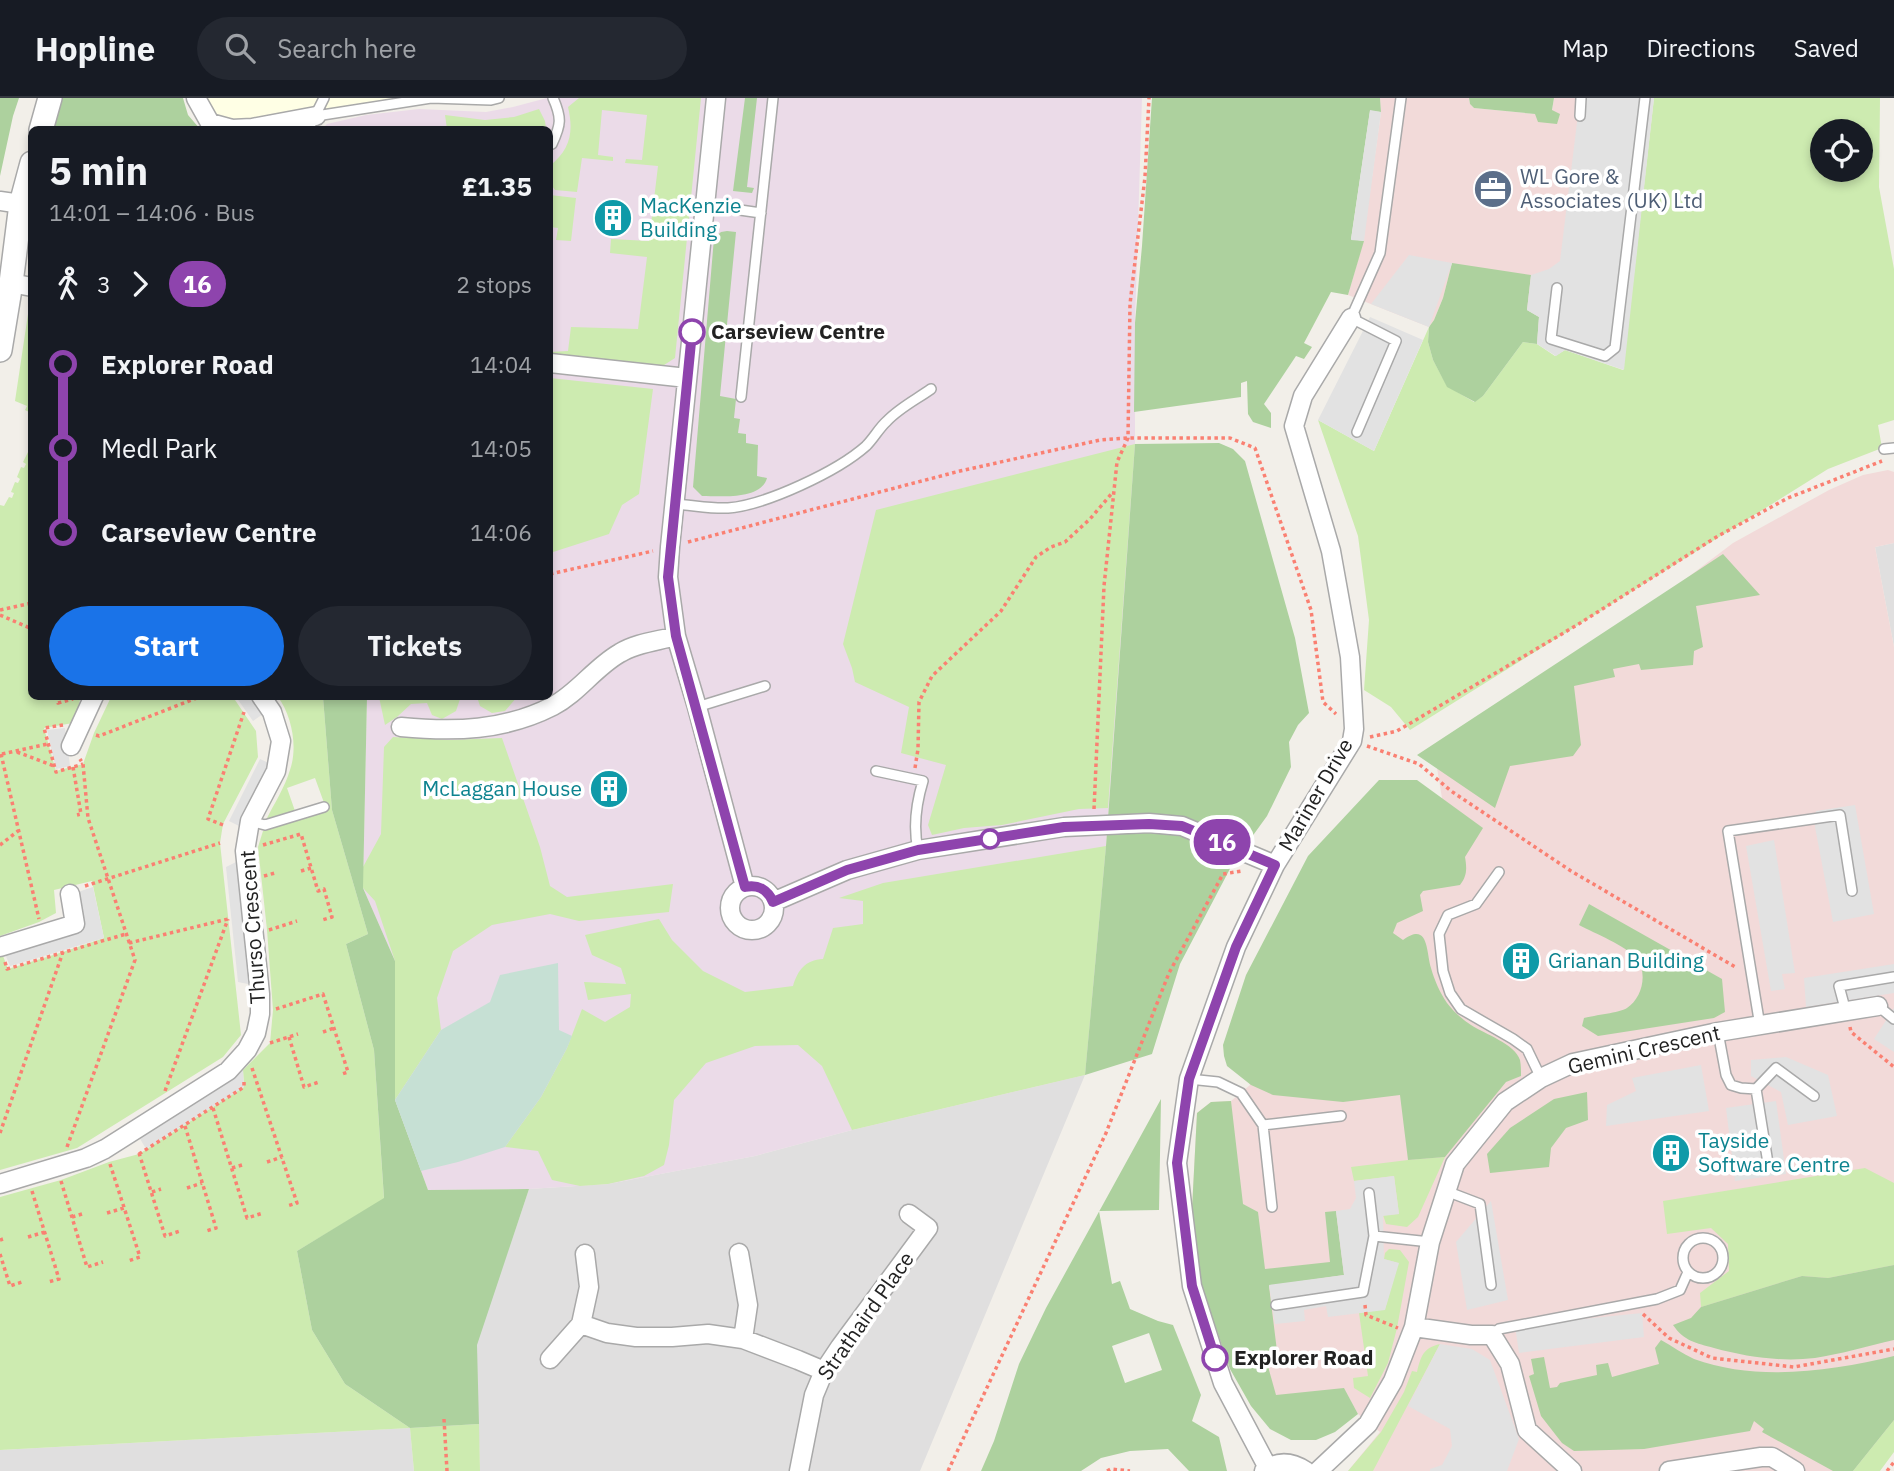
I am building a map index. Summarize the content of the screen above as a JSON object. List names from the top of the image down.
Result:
{
  "streets": {
    "street": [
      "Mariner Drive",
      "Thurso Crescent",
      "Gemini Crescent",
      "Strathaird Place"
    ]
  },
  "places": {
    "office": ["WL Gore & Associates (UK) Ltd"],
    "building": [
      "MacKenzie Building",
      "McLaggan House",
      "Grianan Building",
      "Tayside Software Centre"
    ],
    "other": ["Carseview Centre", "Explorer Road"]
  },
  "lines": ["bus line 16"],
  "page": {
    "header": "Hopline",
    "search": "Search here",
    "nav": ["Map", "Directions", "Saved"],
    "on_map": "16",
    "heading": ["5 min", "14:01 – 14:06 · Bus", "£1.35"],
    "legs": ["3", "16", "2 stops"],
    "list": [
      {
        "name": "Explorer Road",
        "value": "14:04"
      },
      {
        "name": "Medl Park",
        "value": "14:05"
      },
      {
        "name": "Carseview Centre",
        "value": "14:06"
      }
    ],
    "buttons": ["Start", "Tickets"]
  }
}
